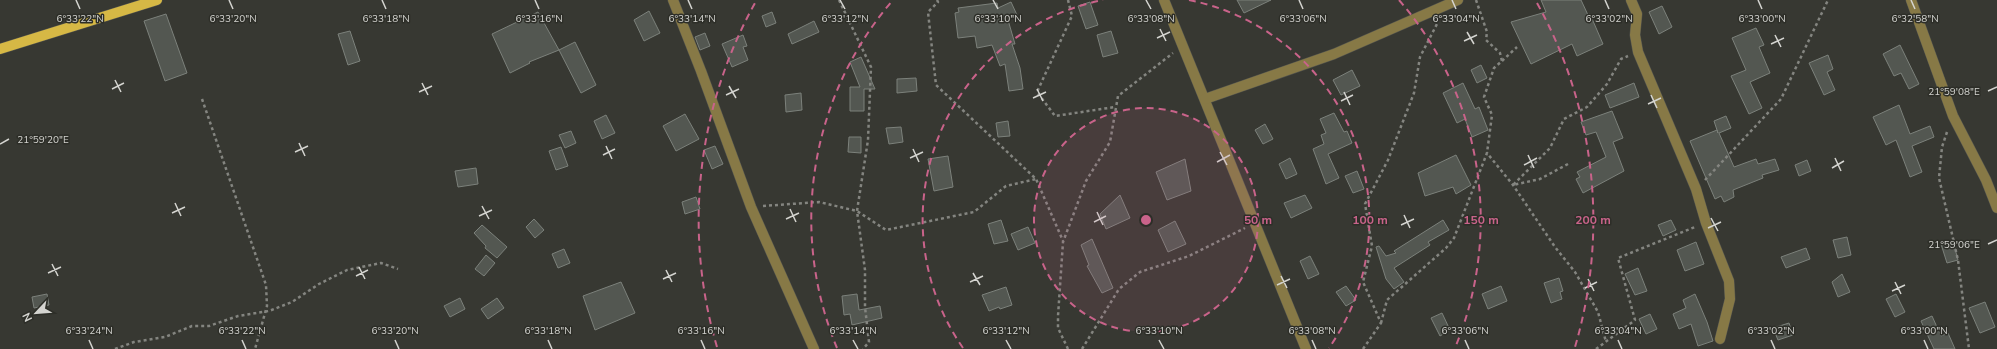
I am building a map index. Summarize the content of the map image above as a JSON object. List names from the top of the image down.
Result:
{
  "north": "bottom left",
  "coordinates": [
    "6°33'22\"N",
    "6°33'20\"N",
    "6°33'18\"N",
    "6°33'16\"N",
    "6°33'14\"N",
    "6°33'12\"N",
    "6°33'10\"N",
    "6°33'08\"N",
    "6°33'06\"N",
    "6°33'04\"N",
    "6°33'02\"N",
    "6°33'00\"N",
    "6°32'58\"N",
    "21°59'08\"E",
    "21°59'20\"E",
    "21°59'06\"E",
    "6°33'24\"N"
  ],
  "rings": [
    "50 m",
    "100 m",
    "150 m",
    "200 m"
  ]
}
